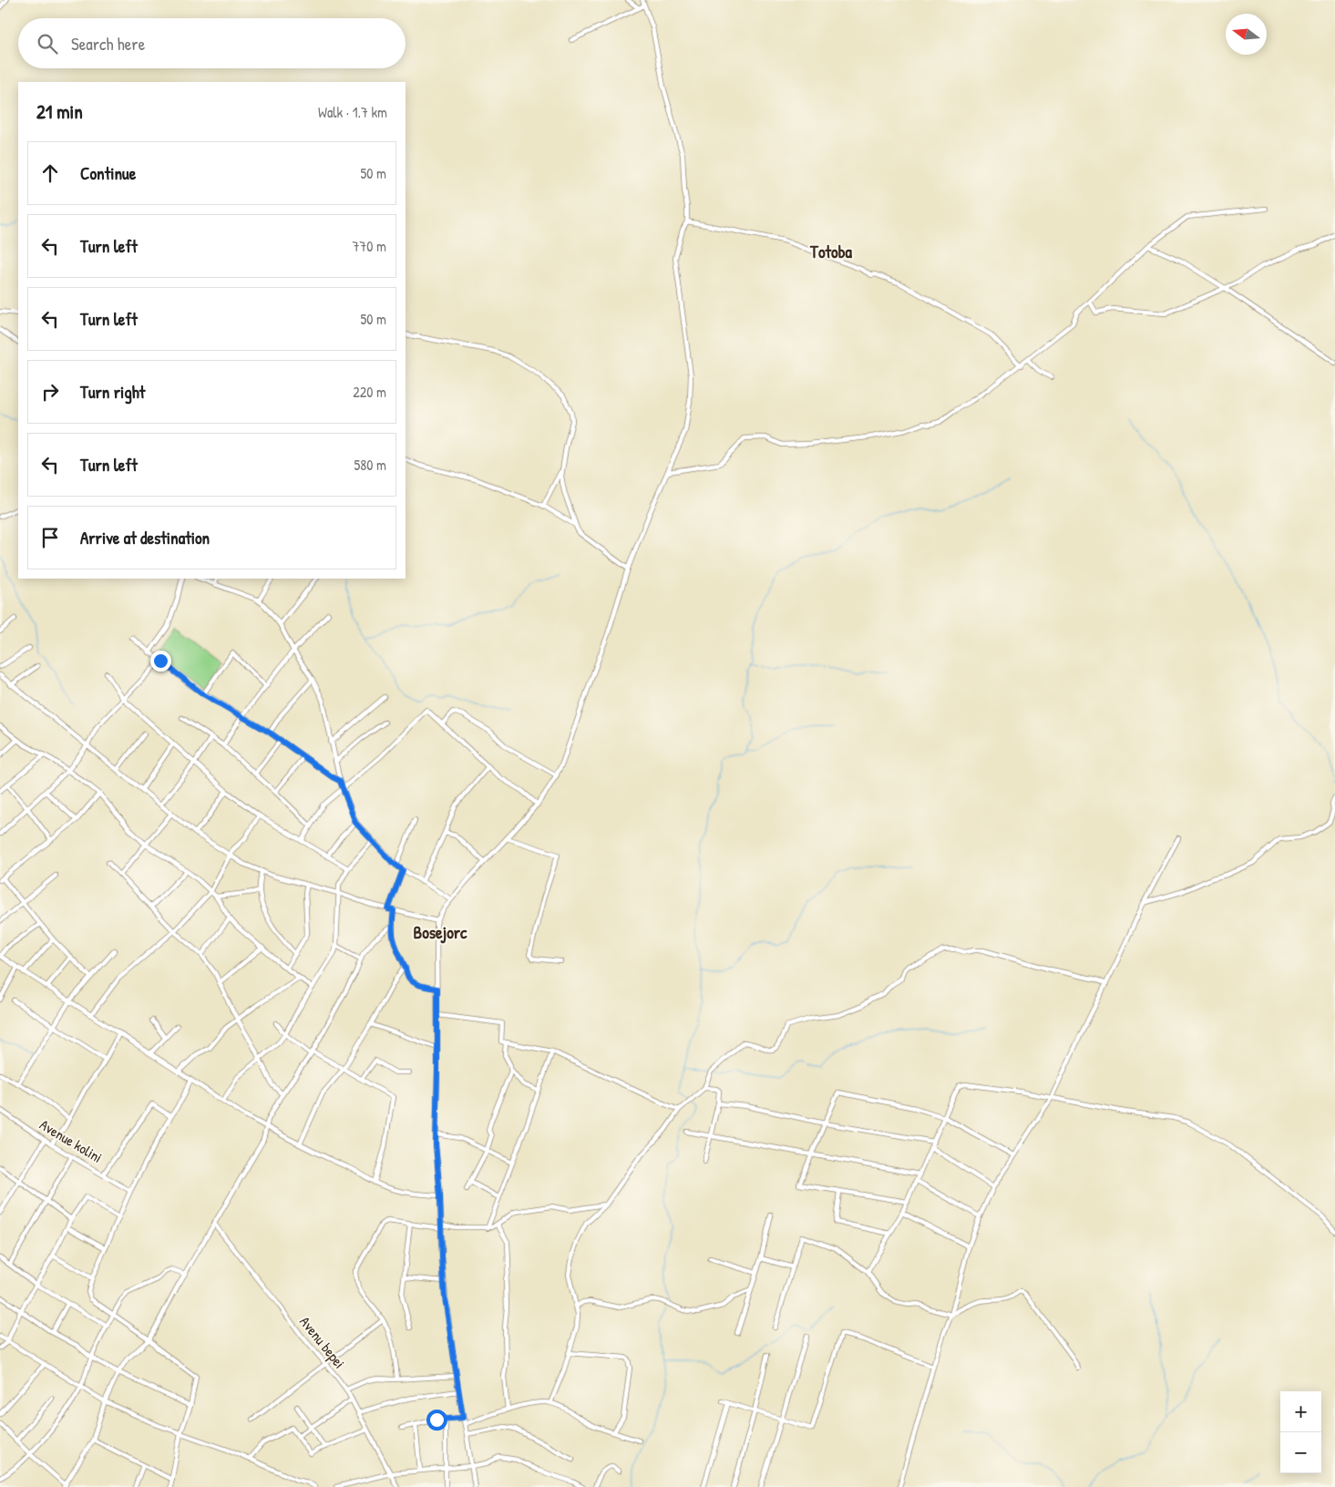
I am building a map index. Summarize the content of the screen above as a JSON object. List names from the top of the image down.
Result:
{
  "streets": {
    "street": ["Avenue kolini", "Avenu bepei"]
  },
  "districts": ["Totoba", "Bosejorc"],
  "north": "left",
  "page": {
    "search": "Search here",
    "heading": ["21 min", "Walk · 1.7 km"],
    "list": [
      ["Continue", "50 m"],
      ["Turn left", "770 m"],
      ["Turn left", "50 m"],
      ["Turn right", "220 m"],
      ["Turn left", "580 m"],
      "Arrive at destination"
    ],
    "map_buttons": ["+", "−"]
  }
}
